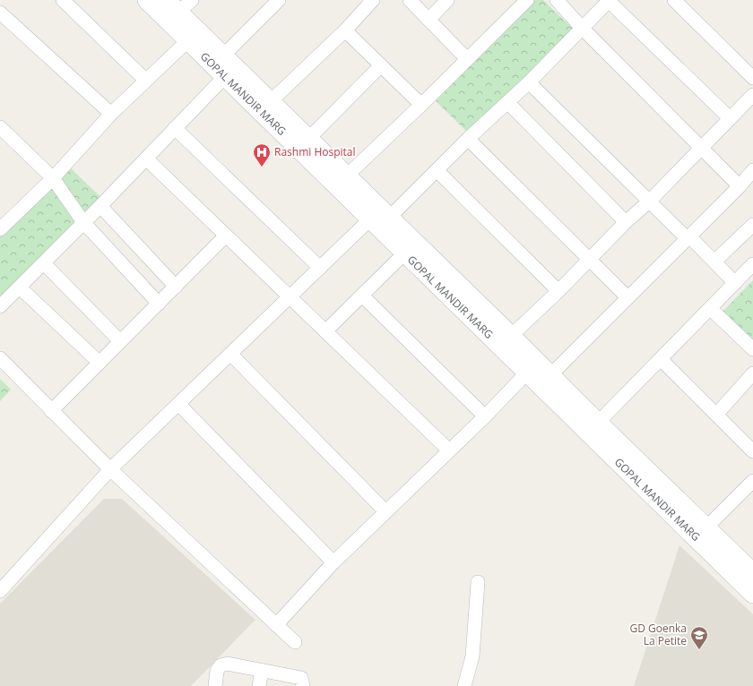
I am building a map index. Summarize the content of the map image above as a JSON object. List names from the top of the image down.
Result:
{
  "streets": {
    "street": ["GOPAL MANDIR MARG"]
  },
  "places": {
    "hospital": ["Rashmi Hospital"],
    "school or university": ["GD Goenka La Petite"]
  }
}
